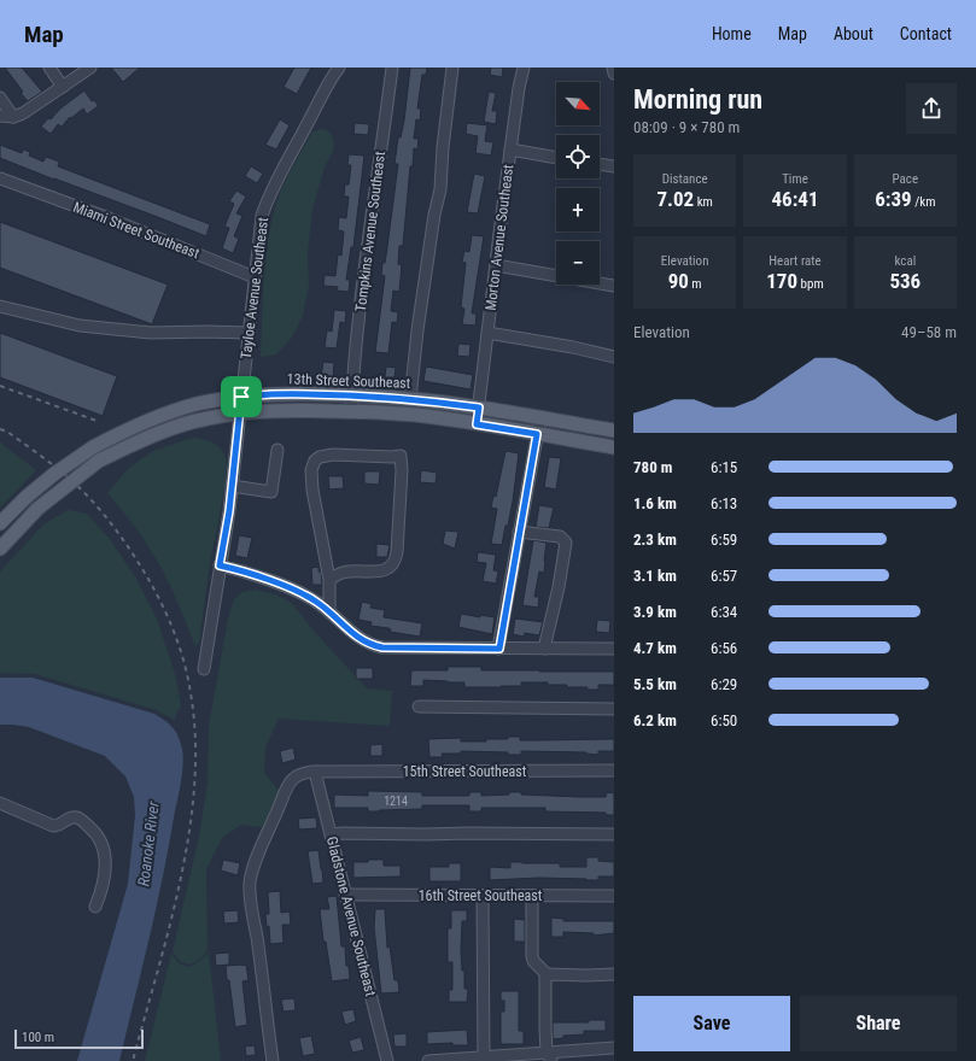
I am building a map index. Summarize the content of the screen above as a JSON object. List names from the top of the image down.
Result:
{
  "streets": {
    "main road": ["13th Street Southeast"],
    "street": [
      "Miami Street Southeast",
      "Tompkins Avenue Southeast",
      "Morton Avenue Southeast",
      "Tayloe Avenue Southeast",
      "15th Street Southeast",
      "16th Street Southeast",
      "Gladstone Avenue Southeast"
    ]
  },
  "crossings": [
    ["Miami Street Southeast", "Tayloe Avenue Southeast"],
    ["Tompkins Avenue Southeast", "13th Street Southeast"],
    ["Morton Avenue Southeast", "13th Street Southeast"],
    ["Tayloe Avenue Southeast", "13th Street Southeast"],
    ["15th Street Southeast", "Gladstone Avenue Southeast"],
    ["16th Street Southeast", "Gladstone Avenue Southeast"]
  ],
  "water": ["Roanoke River"],
  "house_numbers": ["1214"],
  "scale_bar": "100 m",
  "north": "bottom right",
  "page": {
    "header": "Map",
    "nav": [
      "Home",
      "Map",
      "About",
      "Contact"
    ],
    "heading": ["Morning run", "08:09 · 9 × 780 m"],
    "map_buttons": ["+", "−"],
    "stats": [
      ["Distance", "7.02 km"],
      ["Time", "46:41"],
      ["Pace", "6:39 /km"],
      ["Elevation", "90 m"],
      ["Heart rate", "170 bpm"],
      ["kcal", "536"]
    ],
    "chart": ["Elevation", "49–58 m"],
    "list": [
      {
        "name": "780 m",
        "note": "6:15"
      },
      {
        "name": "1.6 km",
        "note": "6:13"
      },
      {
        "name": "2.3 km",
        "note": "6:59"
      },
      {
        "name": "3.1 km",
        "note": "6:57"
      },
      {
        "name": "3.9 km",
        "note": "6:34"
      },
      {
        "name": "4.7 km",
        "note": "6:56"
      },
      {
        "name": "5.5 km",
        "note": "6:29"
      },
      {
        "name": "6.2 km",
        "note": "6:50"
      }
    ],
    "buttons": ["Save", "Share"],
    "scale": "100 m"
  }
}
